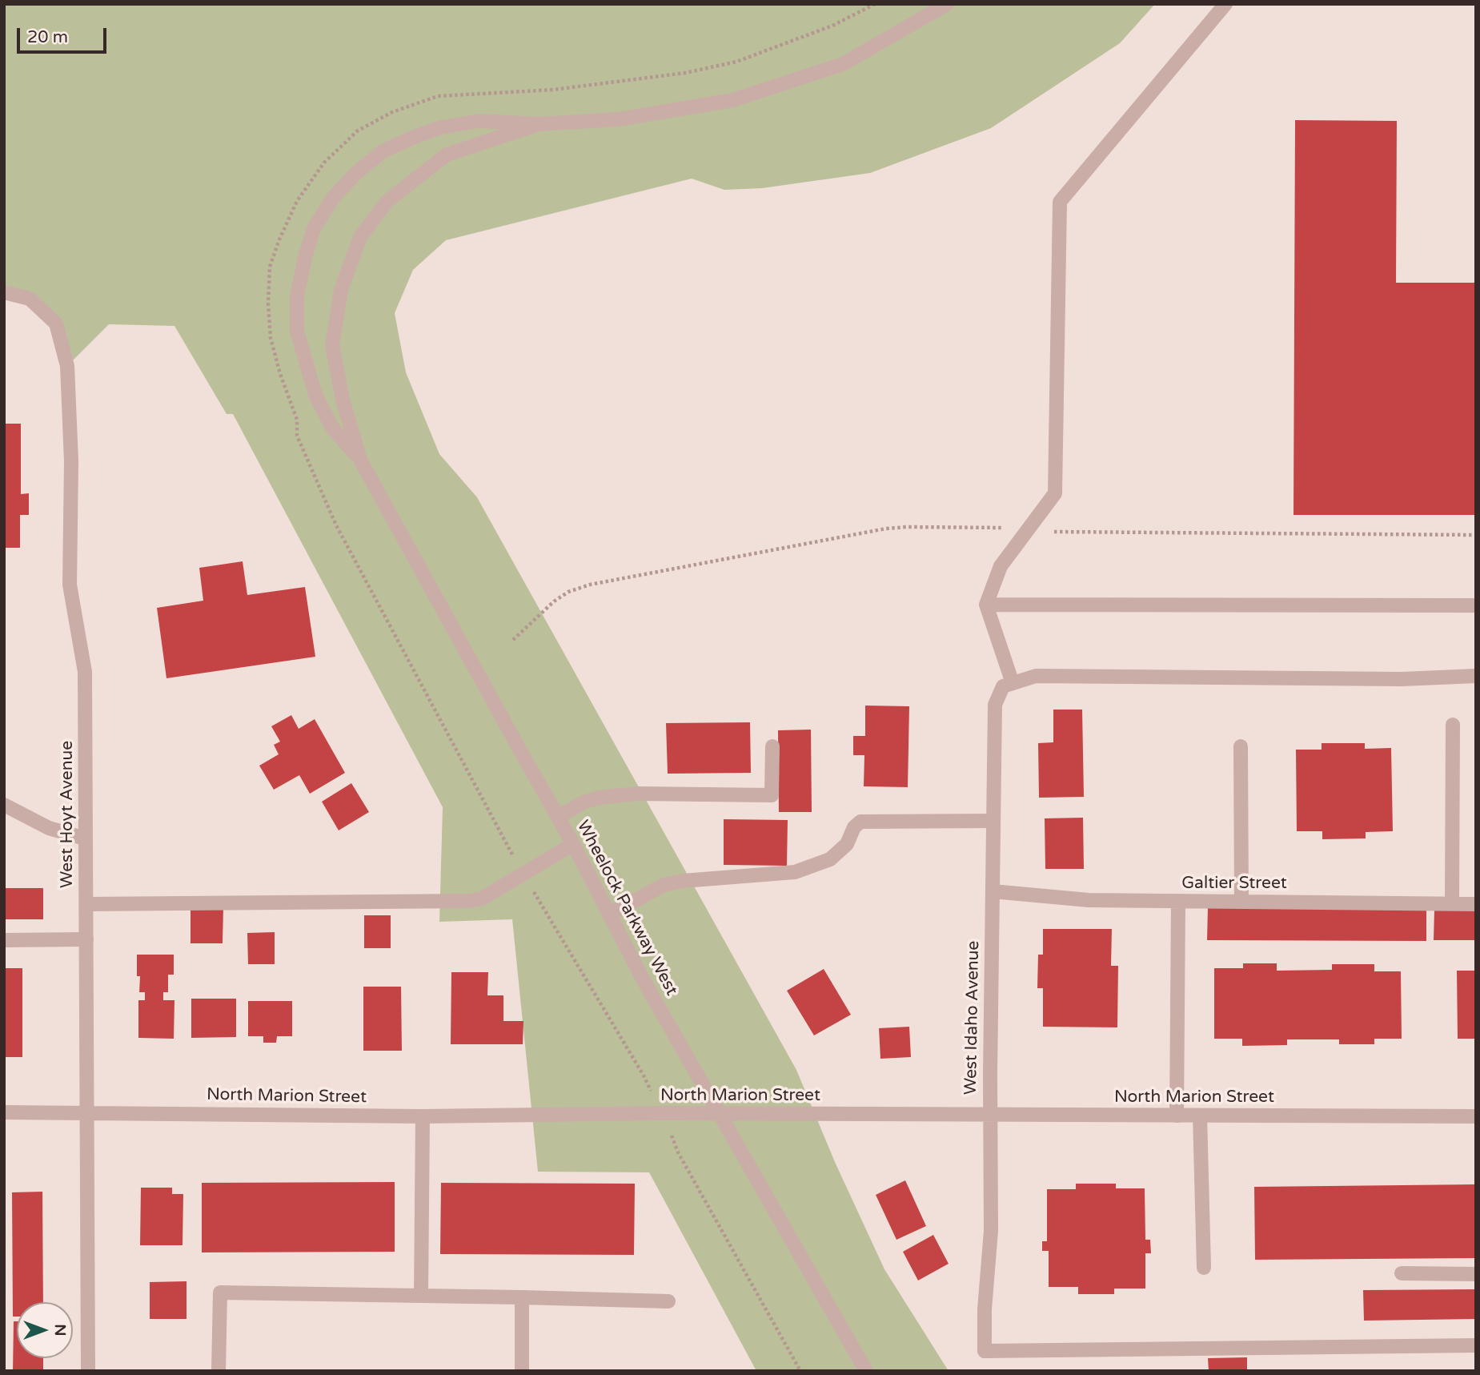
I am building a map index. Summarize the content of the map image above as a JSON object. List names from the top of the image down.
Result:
{
  "streets": {
    "street": [
      "West Hoyt Avenue",
      "Galtier Street",
      "Wheelock Parkway West",
      "West Idaho Avenue",
      "North Marion Street"
    ]
  },
  "crossings": [
    ["West Hoyt Avenue", "North Marion Street"],
    ["Galtier Street", "West Idaho Avenue"],
    ["Wheelock Parkway West", "North Marion Street"],
    ["West Idaho Avenue", "North Marion Street"]
  ],
  "scale_bar": "20 m",
  "north": "right"
}
